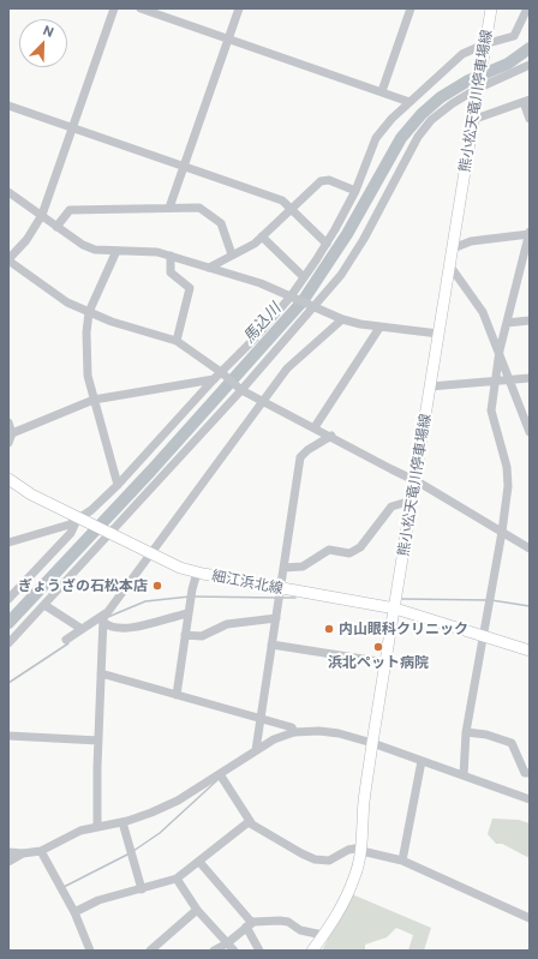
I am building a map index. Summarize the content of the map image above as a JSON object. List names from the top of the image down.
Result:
{
  "streets": {
    "main road": ["熊小松天竜川停車場線", "細江浜北線"]
  },
  "crossings": [
    ["熊小松天竜川停車場線", "細江浜北線"]
  ],
  "water": ["馬込川"],
  "places": ["ぎょうざの石松本店", "内山眼科クリニック", "浜北ペット病院"],
  "north": "top right"
}
